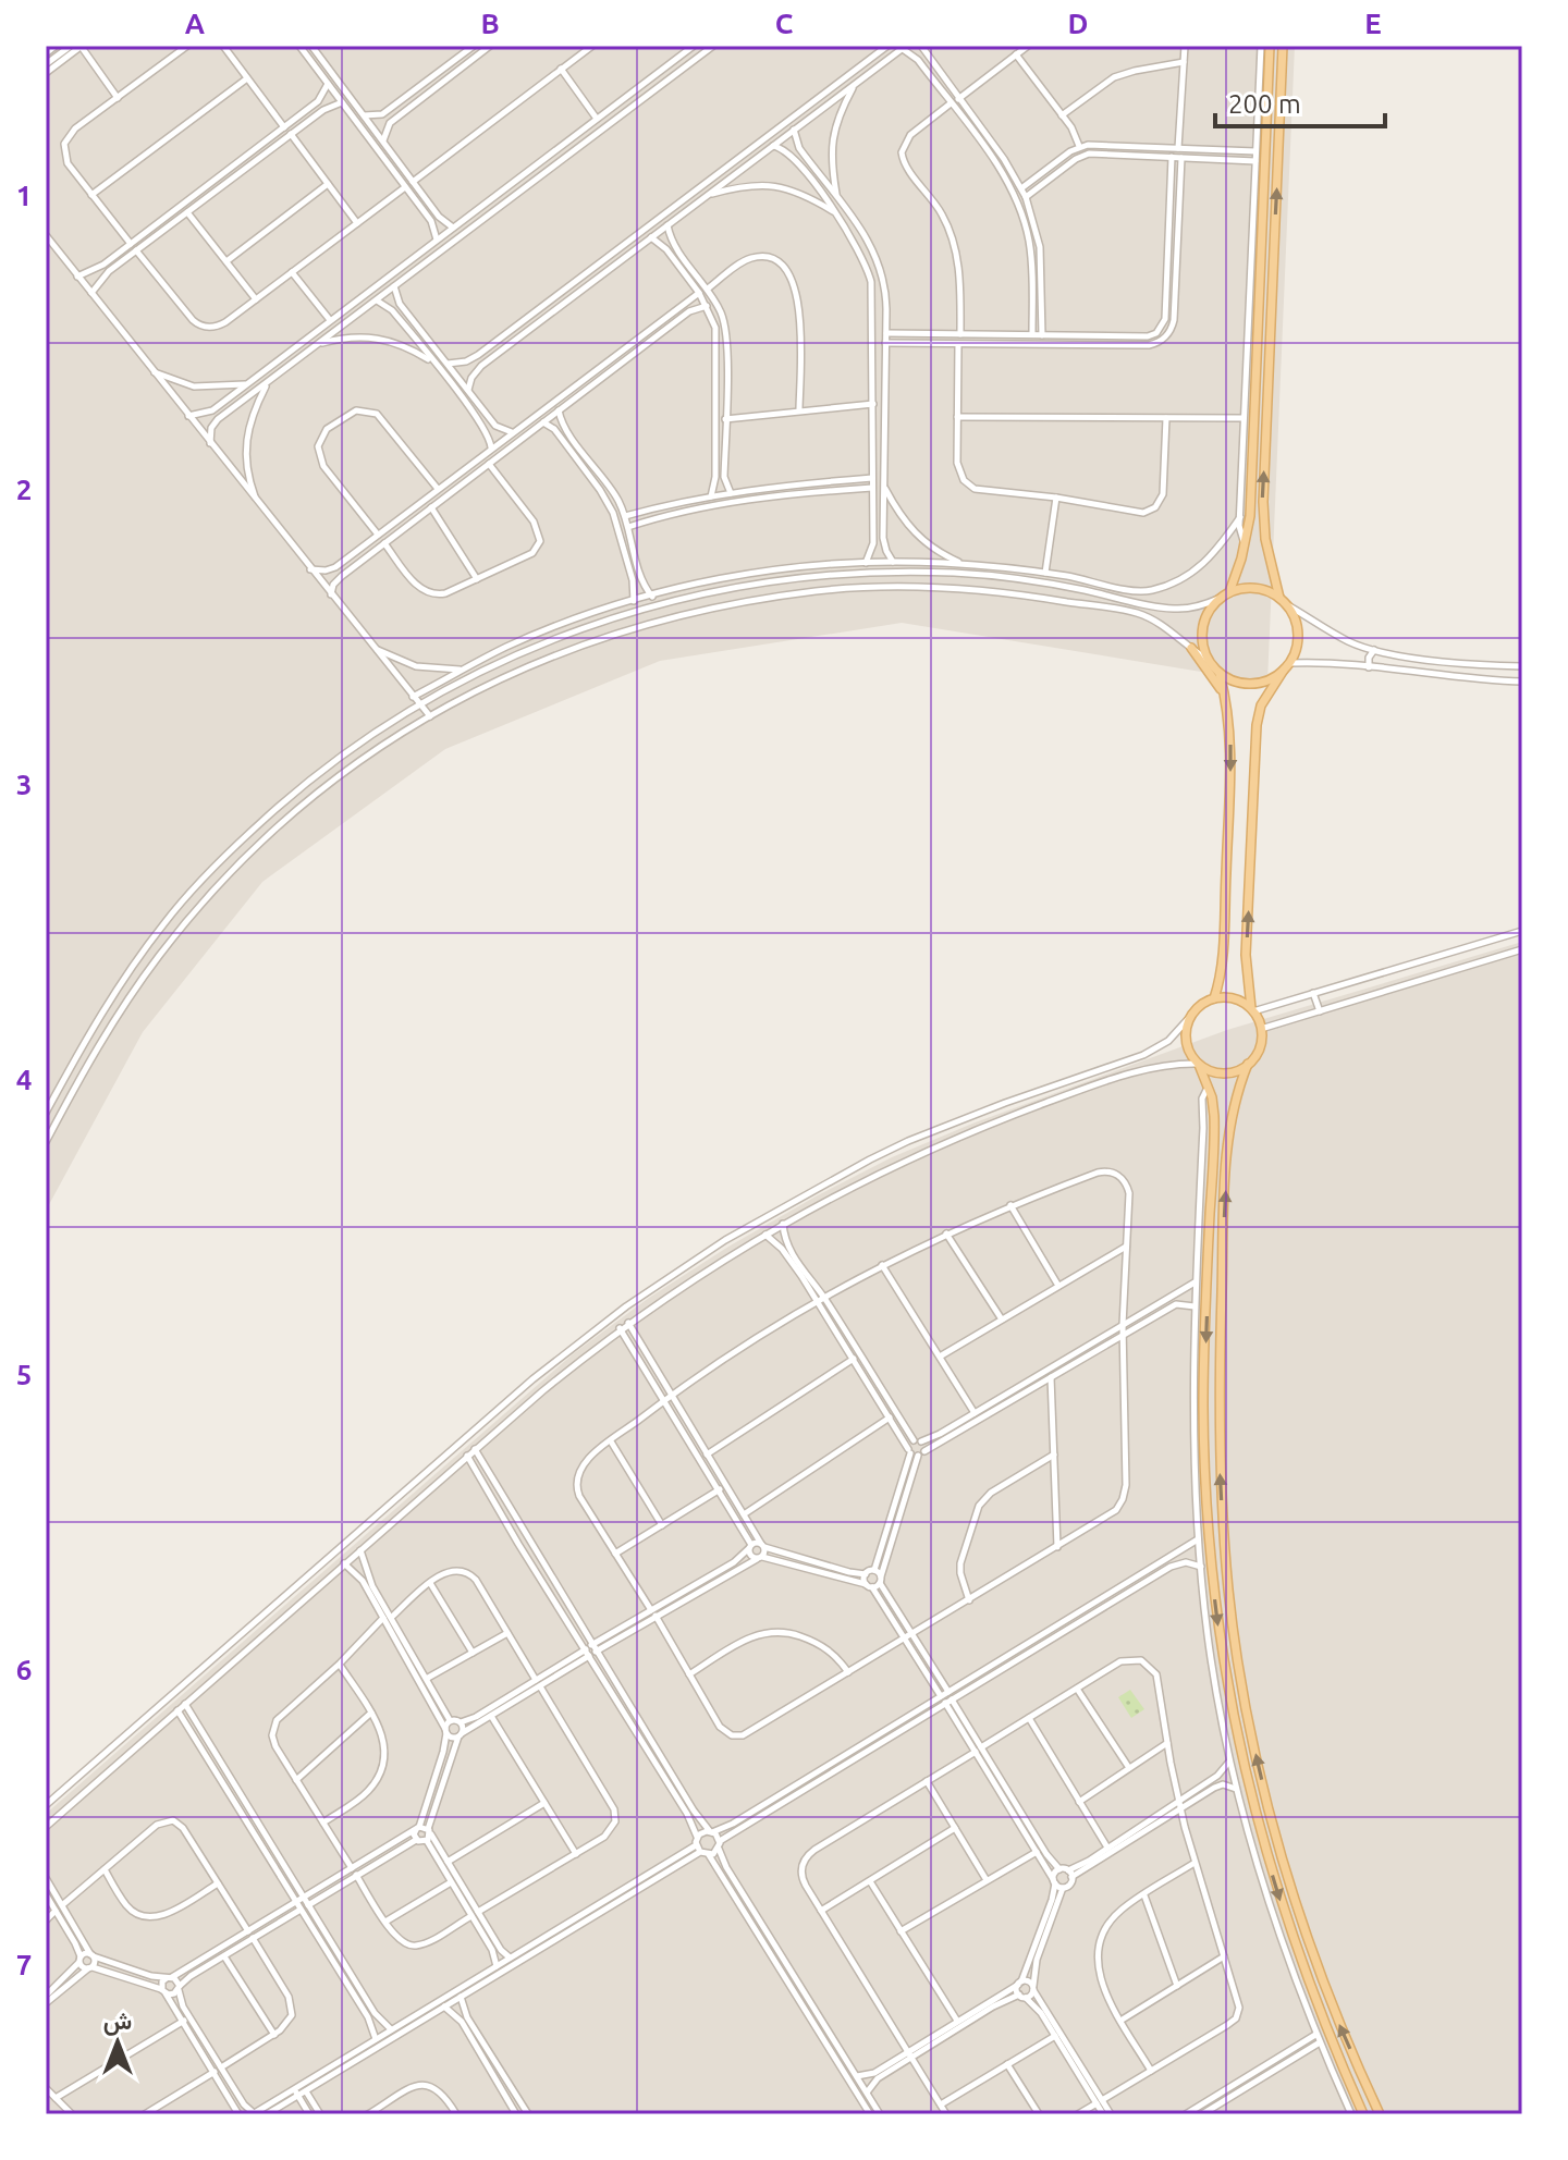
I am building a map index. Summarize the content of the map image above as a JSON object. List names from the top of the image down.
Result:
{
  "scale_bar": "200 m",
  "north": "top",
  "grid": {
    "columns": [
      "A",
      "B",
      "C",
      "D",
      "E"
    ],
    "rows": [
      "1",
      "2",
      "3",
      "4",
      "5",
      "6",
      "7"
    ]
  }
}
